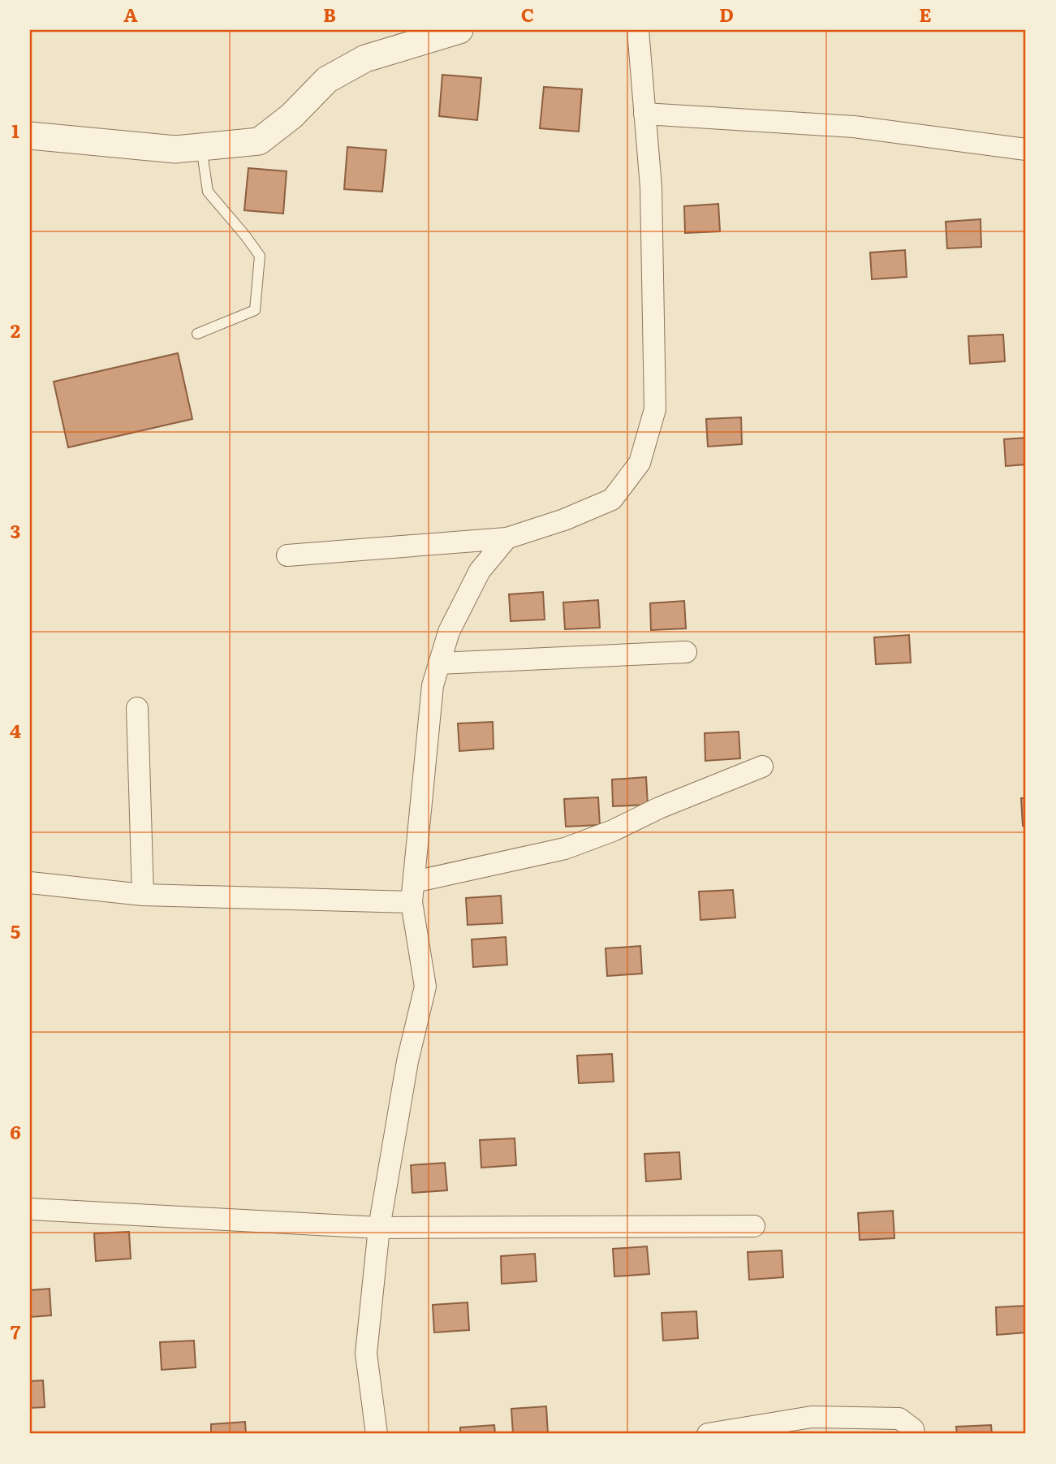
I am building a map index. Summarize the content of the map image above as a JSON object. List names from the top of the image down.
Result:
{
  "grid": {
    "columns": [
      "A",
      "B",
      "C",
      "D",
      "E"
    ],
    "rows": [
      "1",
      "2",
      "3",
      "4",
      "5",
      "6",
      "7"
    ]
  }
}
